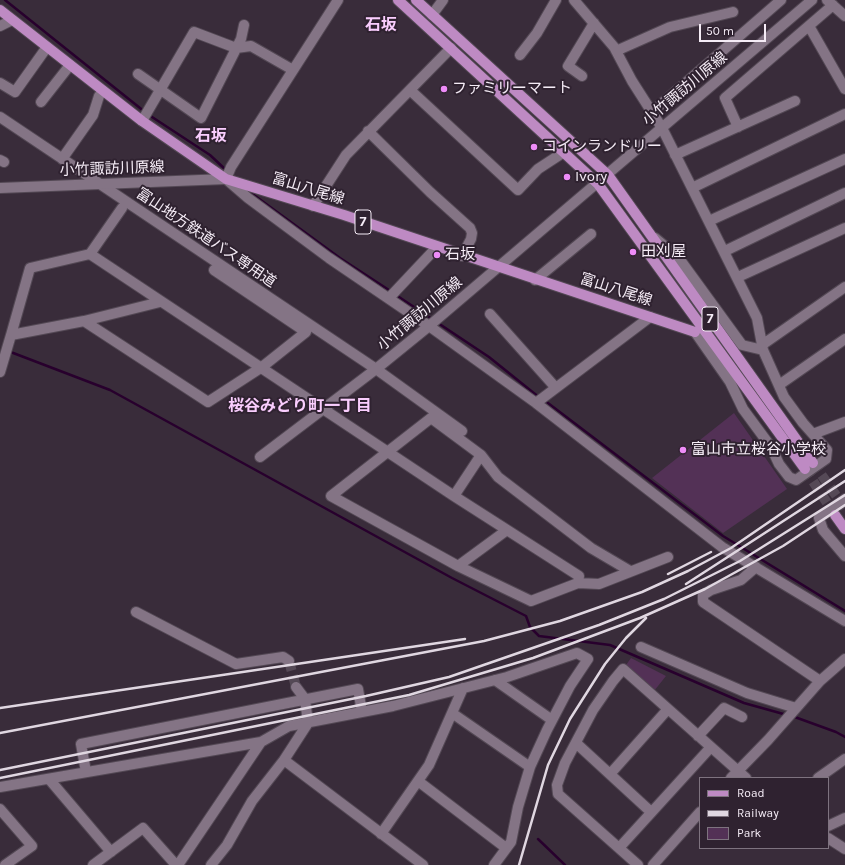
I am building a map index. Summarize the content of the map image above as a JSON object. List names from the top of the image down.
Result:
{
  "streets": {
    "main road": ["富山八尾線", "7"],
    "street": ["小竹諏訪川原線", "富山地方鉄道バス専用道"]
  },
  "crossings": [
    ["小竹諏訪川原線", "富山八尾線"],
    ["小竹諏訪川原線", "7"],
    ["小竹諏訪川原線", "富山地方鉄道バス専用道"]
  ],
  "districts": ["石坂", "石坂", "桜谷みどり町一丁目"],
  "places": [
    "ファミリーマート",
    "コインランドリー",
    "Ivory",
    "田刈屋",
    "石坂",
    "富山市立桜谷小学校"
  ],
  "legend": ["Road", "Railway", "Park"],
  "scale_bar": "50 m"
}
